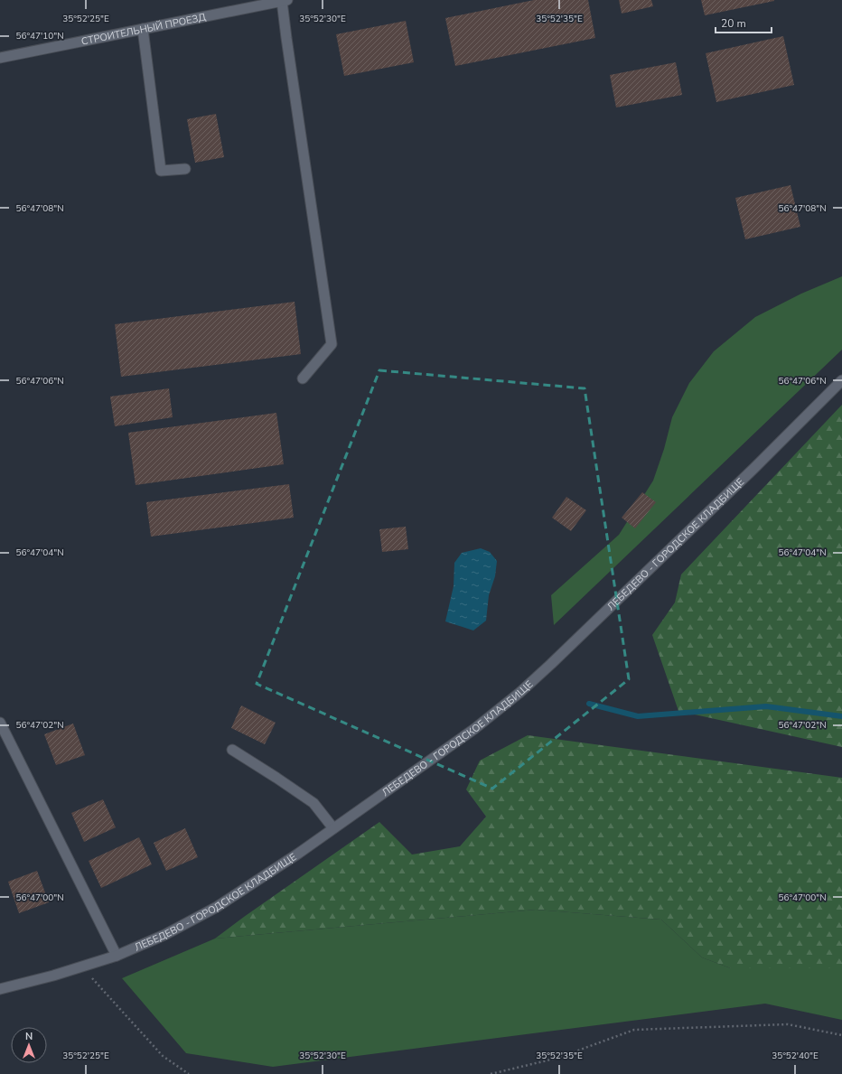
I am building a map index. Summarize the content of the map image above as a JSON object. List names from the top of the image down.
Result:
{
  "streets": {
    "street": ["СТРОИТЕЛЬНЫЙ ПРОЕЗД", "ЛЕБЕДЕВО - ГОРОДСКОЕ КЛАДБИЩЕ"]
  },
  "scale_bar": "20 m",
  "north": "top",
  "coordinates": [
    "35°52'25\"E",
    "35°52'30\"E",
    "35°52'35\"E",
    "56°47'10\"N",
    "56°47'08\"N",
    "56°47'06\"N",
    "56°47'04\"N",
    "56°47'02\"N",
    "56°47'00\"N",
    "35°52'40\"E"
  ]
}
